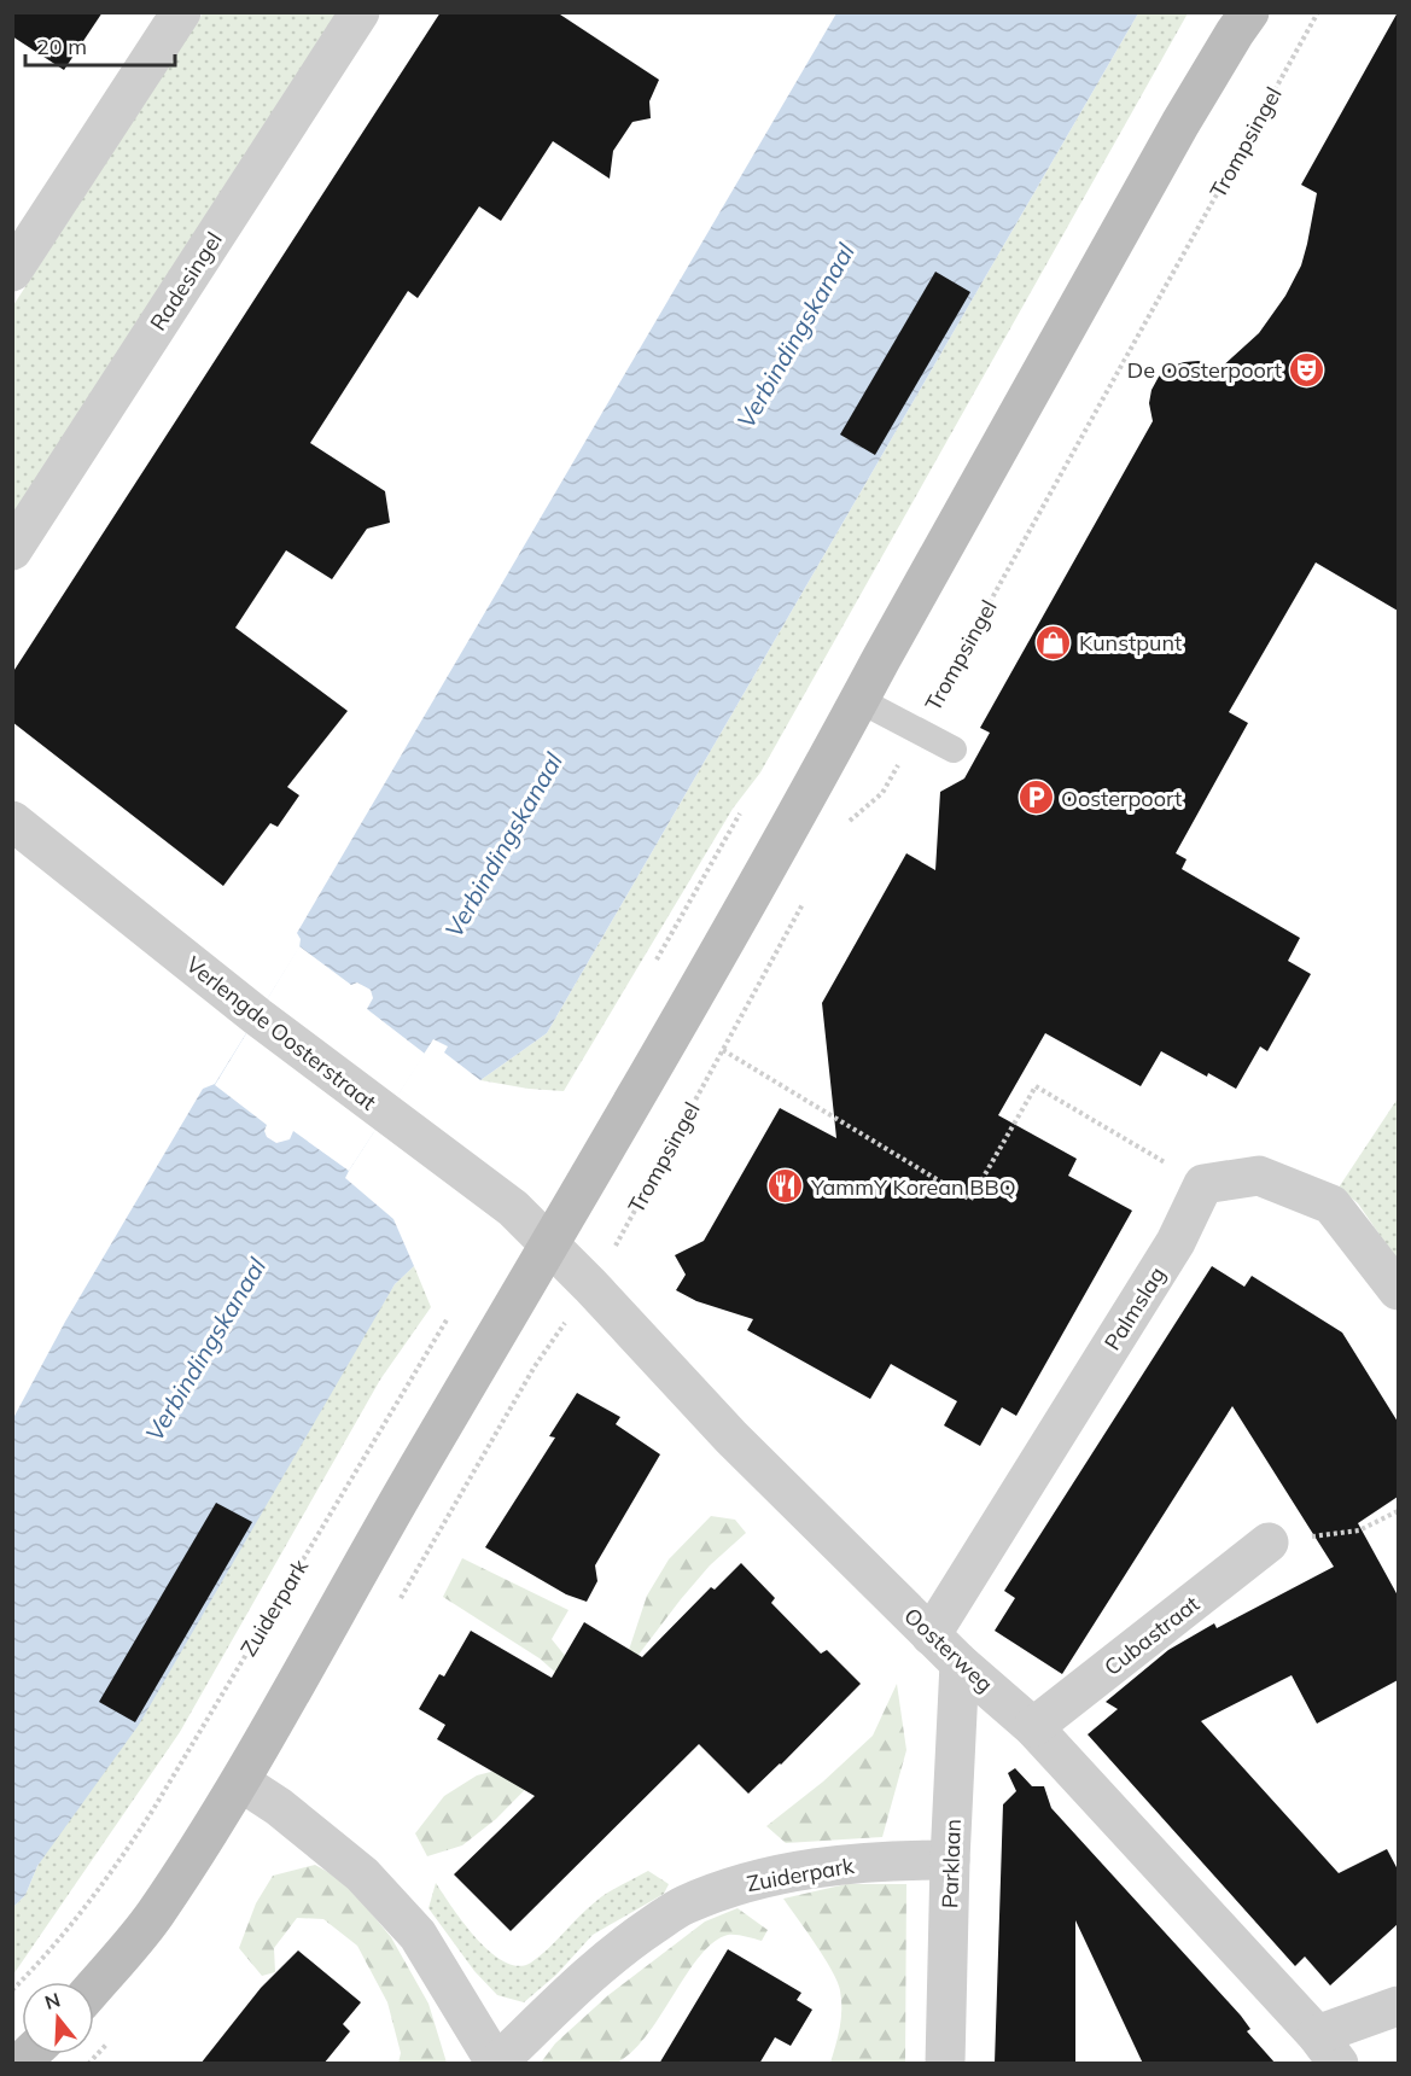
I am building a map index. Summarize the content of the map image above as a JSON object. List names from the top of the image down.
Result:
{
  "streets": {
    "street": [
      "Radesingel",
      "Verlengde Oosterstraat",
      "Palmslag",
      "Zuiderpark",
      "Cubastraat",
      "Oosterweg",
      "Parklaan"
    ],
    "path": ["Trompsingel"]
  },
  "crossings": [
    ["Trompsingel", "Oosterweg"],
    ["Verlengde Oosterstraat", "Oosterweg"],
    ["Palmslag", "Oosterweg"],
    ["Zuiderpark", "Parklaan"],
    ["Cubastraat", "Oosterweg"],
    ["Oosterweg", "Parklaan"]
  ],
  "water": ["Verbindingskanaal"],
  "places": {
    "theatre": ["De Oosterpoort"],
    "shop": ["Kunstpunt"],
    "parking": ["Oosterpoort"],
    "restaurant": ["YammY Korean BBQ"]
  },
  "scale_bar": "20 m",
  "north": "top"
}
